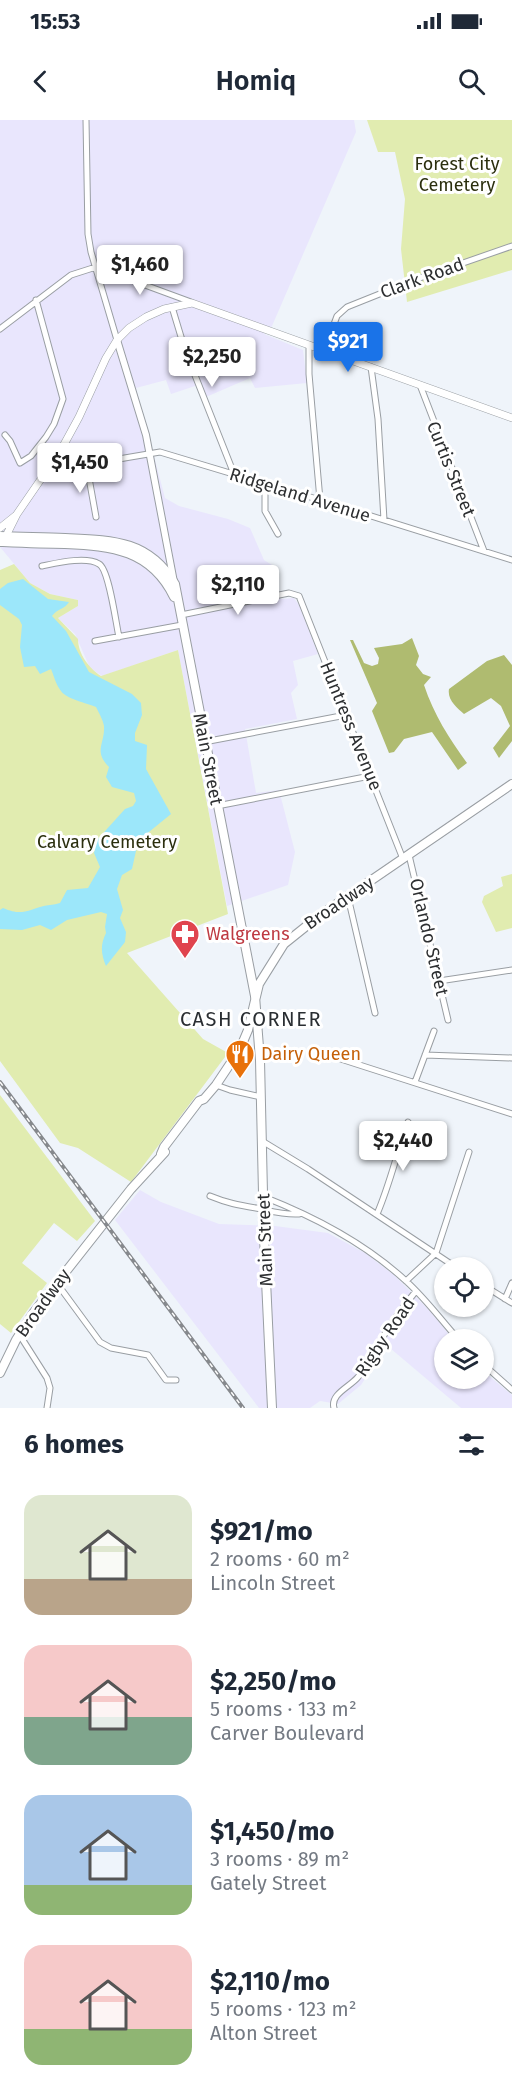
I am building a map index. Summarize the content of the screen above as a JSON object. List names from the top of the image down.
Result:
{
  "streets": {
    "main road": ["Main Street", "Broadway"],
    "street": [
      "Clark Road",
      "Curtis Street",
      "Ridgeland Avenue",
      "Huntress Avenue",
      "Orlando Street",
      "Rigby Road"
    ]
  },
  "crossings": [
    ["Curtis Street", "Ridgeland Avenue"],
    ["Ridgeland Avenue", "Main Street"],
    ["Huntress Avenue", "Main Street"],
    ["Huntress Avenue", "Broadway"],
    ["Huntress Avenue", "Orlando Street"],
    ["Main Street", "Broadway"],
    ["Broadway", "Orlando Street"]
  ],
  "districts": ["CASH CORNER"],
  "parks": ["Forest City Cemetery", "Calvary Cemetery"],
  "places": {
    "pharmacy": ["Walgreens"],
    "restaurant": ["Dairy Queen"]
  },
  "page": {
    "status": "15:53",
    "header": "Homiq",
    "price": [
      "$1,460",
      "$921",
      "$2,250",
      "$1,450",
      "$2,110",
      "$2,440"
    ],
    "heading": "6 homes",
    "list": [
      {
        "name": "$921/mo",
        "note": "2 rooms · 60 m² · Lincoln Street"
      },
      {
        "name": "$2,250/mo",
        "note": "5 rooms · 133 m² · Carver Boulevard"
      },
      {
        "name": "$1,450/mo",
        "note": "3 rooms · 89 m² · Gately Street"
      },
      {
        "name": "$2,110/mo",
        "note": "5 rooms · 123 m² · Alton Street"
      }
    ]
  }
}
